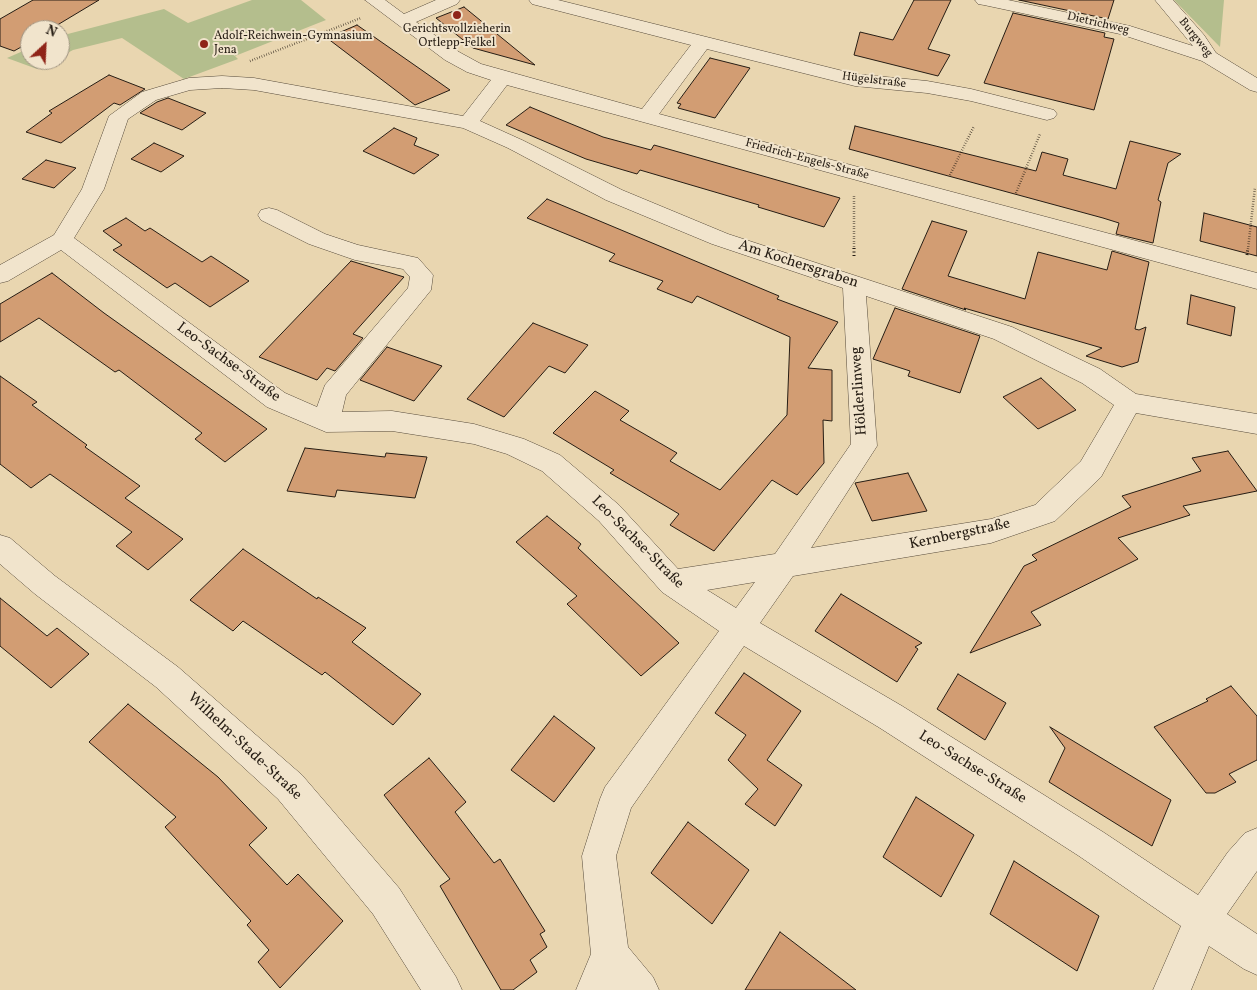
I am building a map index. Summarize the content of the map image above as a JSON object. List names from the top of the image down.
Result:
{
  "streets": {
    "street": [
      "Dietrichweg",
      "Burgweg",
      "Hügelstraße",
      "Friedrich-Engels-Straße",
      "Am Kochersgraben",
      "Leo-Sachse-Straße",
      "Hölderlinweg",
      "Kernbergstraße",
      "Wilhelm-Stade-Straße"
    ]
  },
  "crossings": [
    ["Dietrichweg", "Burgweg"],
    ["Am Kochersgraben", "Hölderlinweg"],
    ["Am Kochersgraben", "Kernbergstraße"],
    ["Leo-Sachse-Straße", "Kernbergstraße"],
    ["Hölderlinweg", "Kernbergstraße"]
  ],
  "places": ["Gerichtsvollzieherin Ortlepp-Felkel", "Adolf-Reichwein-Gymnasium Jena"],
  "north": "top right"
}
